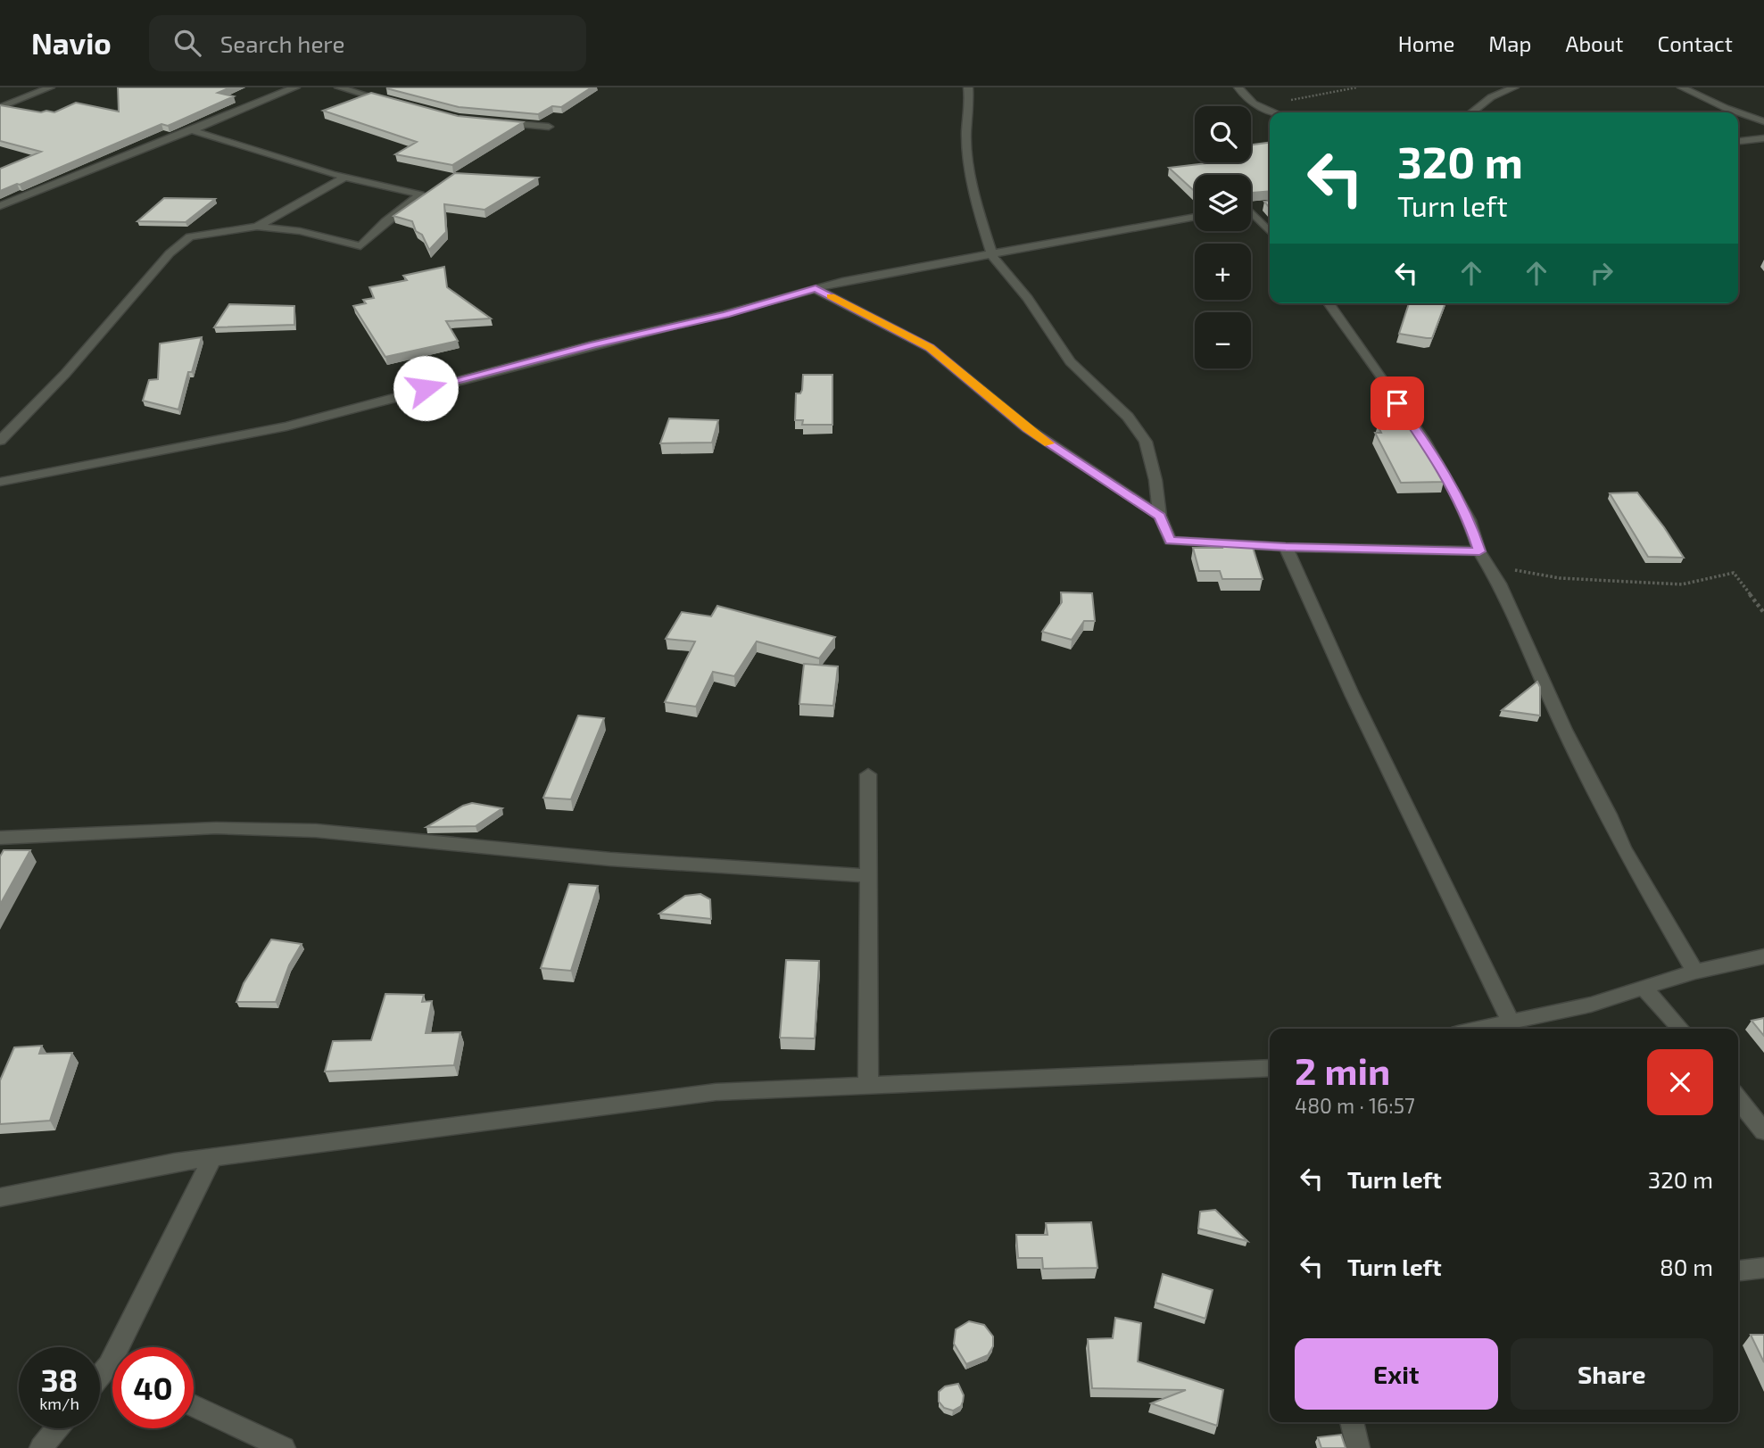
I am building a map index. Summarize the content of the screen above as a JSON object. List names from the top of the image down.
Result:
{
  "page": {
    "header": "Navio",
    "search": "Search here",
    "nav": [
      "Home",
      "Map",
      "About",
      "Contact"
    ],
    "map_buttons": ["+", "−"],
    "turn": ["320 m", "Turn left"],
    "heading": ["2 min", "480 m · 16:57"],
    "list": [
      {
        "name": "Turn left",
        "value": "320 m"
      },
      {
        "name": "Turn left",
        "value": "80 m"
      }
    ],
    "buttons": ["Exit", "Share"],
    "speed": "38 km/h",
    "limit": "40"
  }
}
